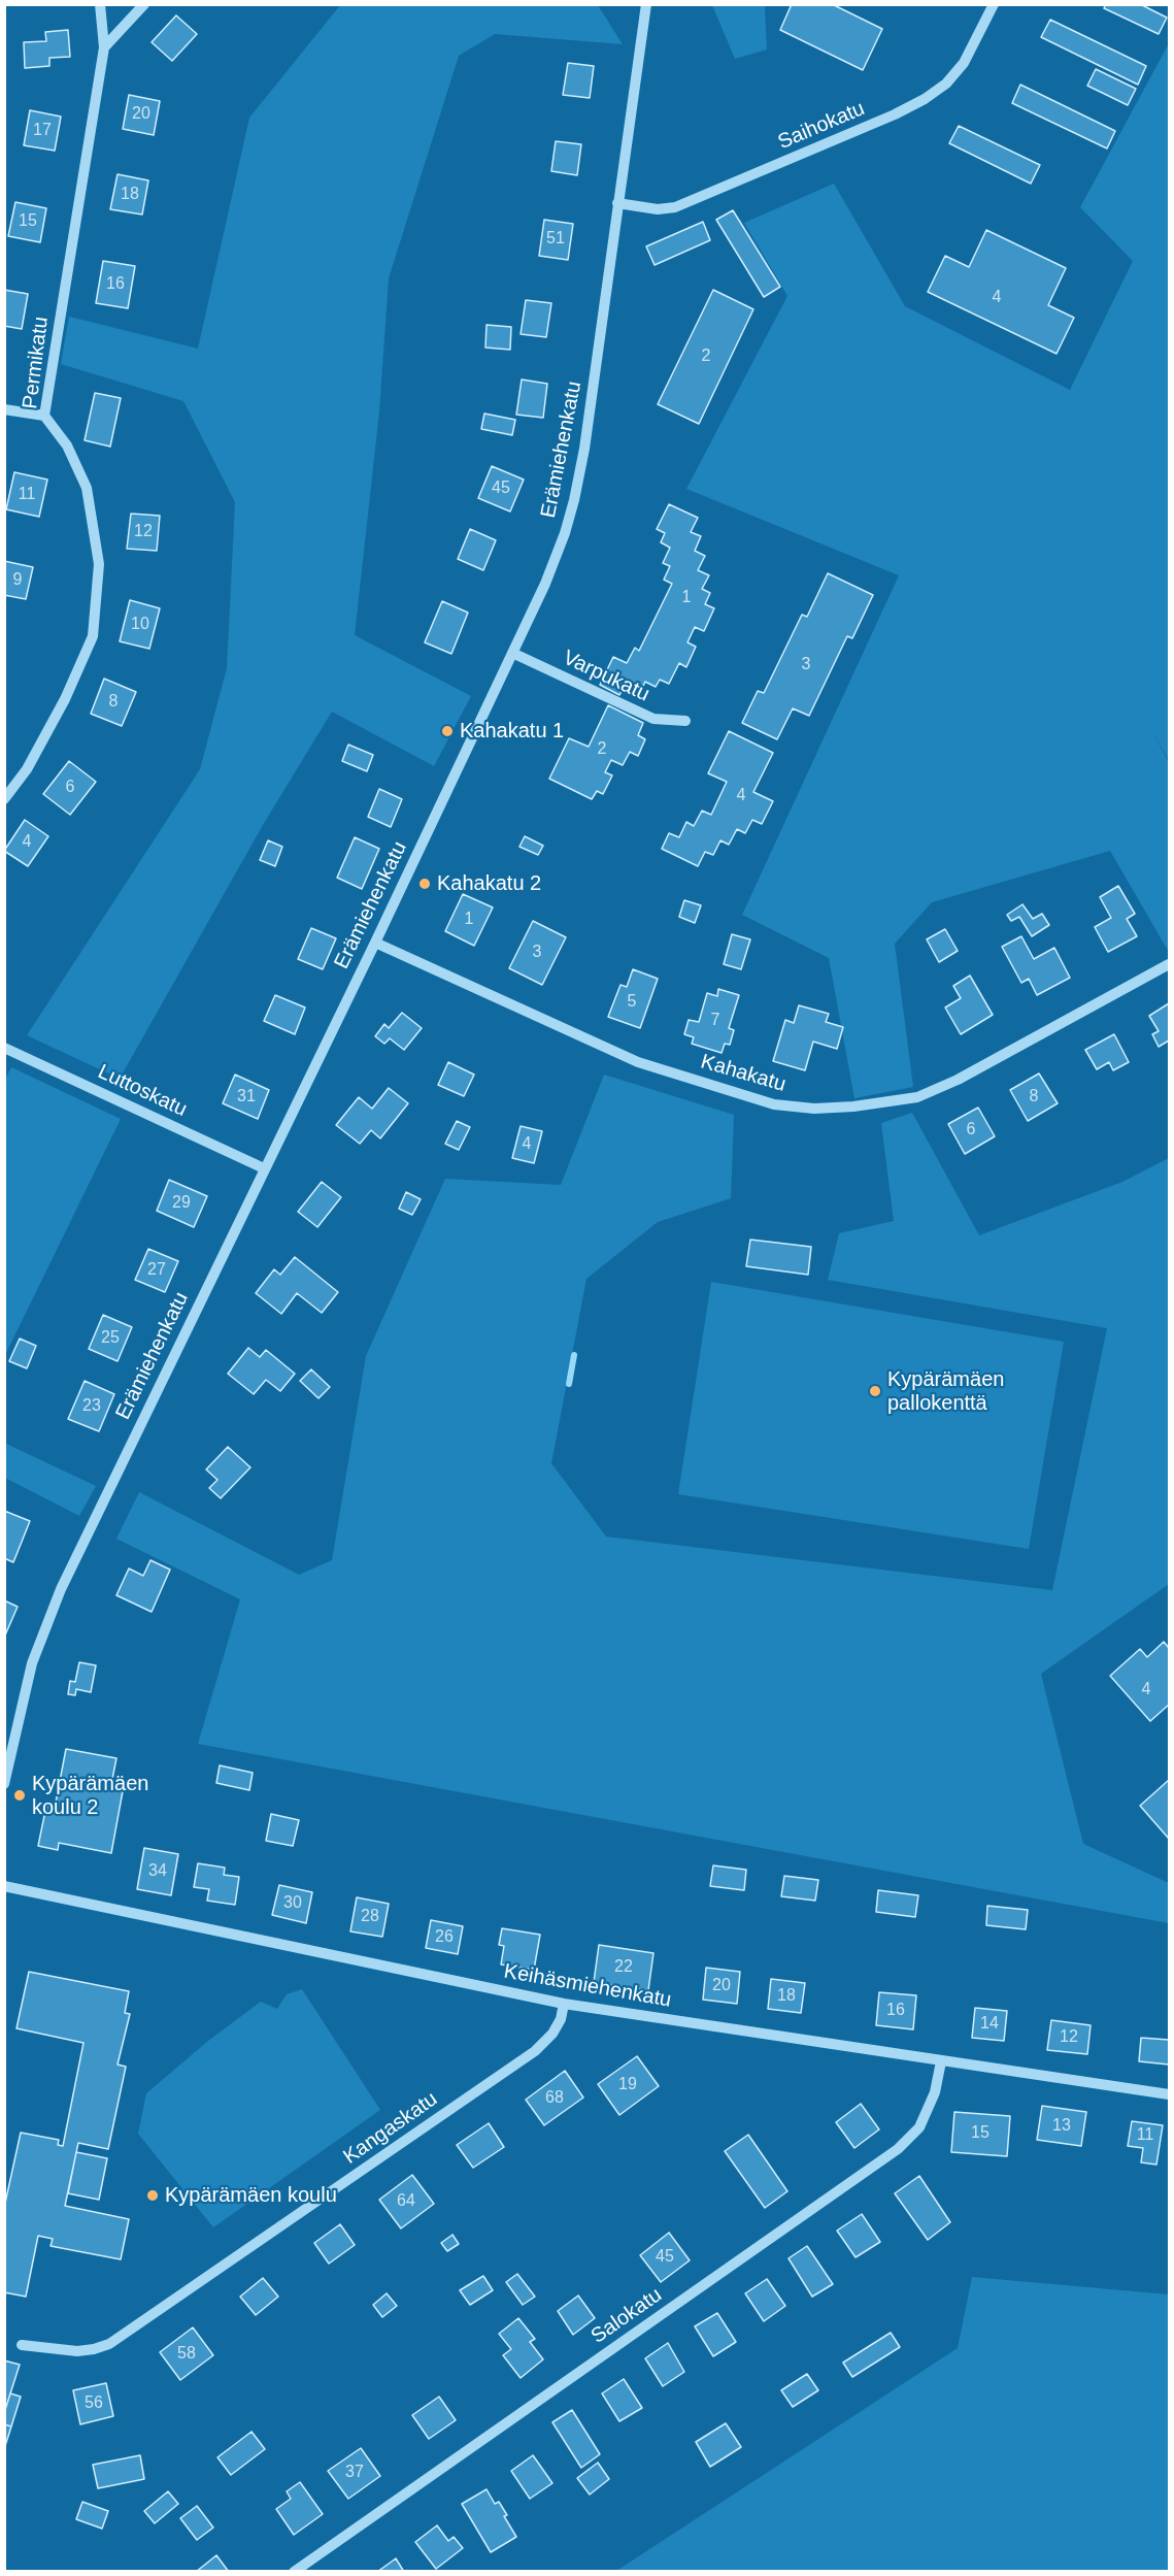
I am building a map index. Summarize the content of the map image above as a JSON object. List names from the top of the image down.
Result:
{
  "streets": {
    "street": [
      "Saihokatu",
      "Permikatu",
      "Erämiehenkatu",
      "Varpukatu",
      "Kahakatu",
      "Luttoskatu",
      "Keihäsmiehenkatu",
      "Kangaskatu",
      "Salokatu"
    ]
  },
  "crossings": [
    ["Saihokatu", "Erämiehenkatu"],
    ["Erämiehenkatu", "Varpukatu"],
    ["Erämiehenkatu", "Kahakatu"],
    ["Erämiehenkatu", "Luttoskatu"],
    ["Keihäsmiehenkatu", "Kangaskatu"],
    ["Keihäsmiehenkatu", "Salokatu"]
  ],
  "places": [
    "Kahakatu 1",
    "Kahakatu 2",
    "Kypärämäen pallokenttä",
    "Kypärämäen koulu 2",
    "Kypärämäen koulu"
  ],
  "house_numbers": [
    "20",
    "17",
    "18",
    "15",
    "51",
    "16",
    "4",
    "2",
    "45",
    "11",
    "12",
    "9",
    "1",
    "10",
    "3",
    "8",
    "2",
    "6",
    "4",
    "4",
    "1",
    "3",
    "5",
    "7",
    "31",
    "8",
    "6",
    "4",
    "29",
    "27",
    "25",
    "23",
    "4",
    "34",
    "30",
    "28",
    "26",
    "22",
    "20",
    "18",
    "16",
    "14",
    "12",
    "19",
    "68",
    "13",
    "15",
    "11",
    "64",
    "45",
    "58",
    "56",
    "37"
  ]
}
